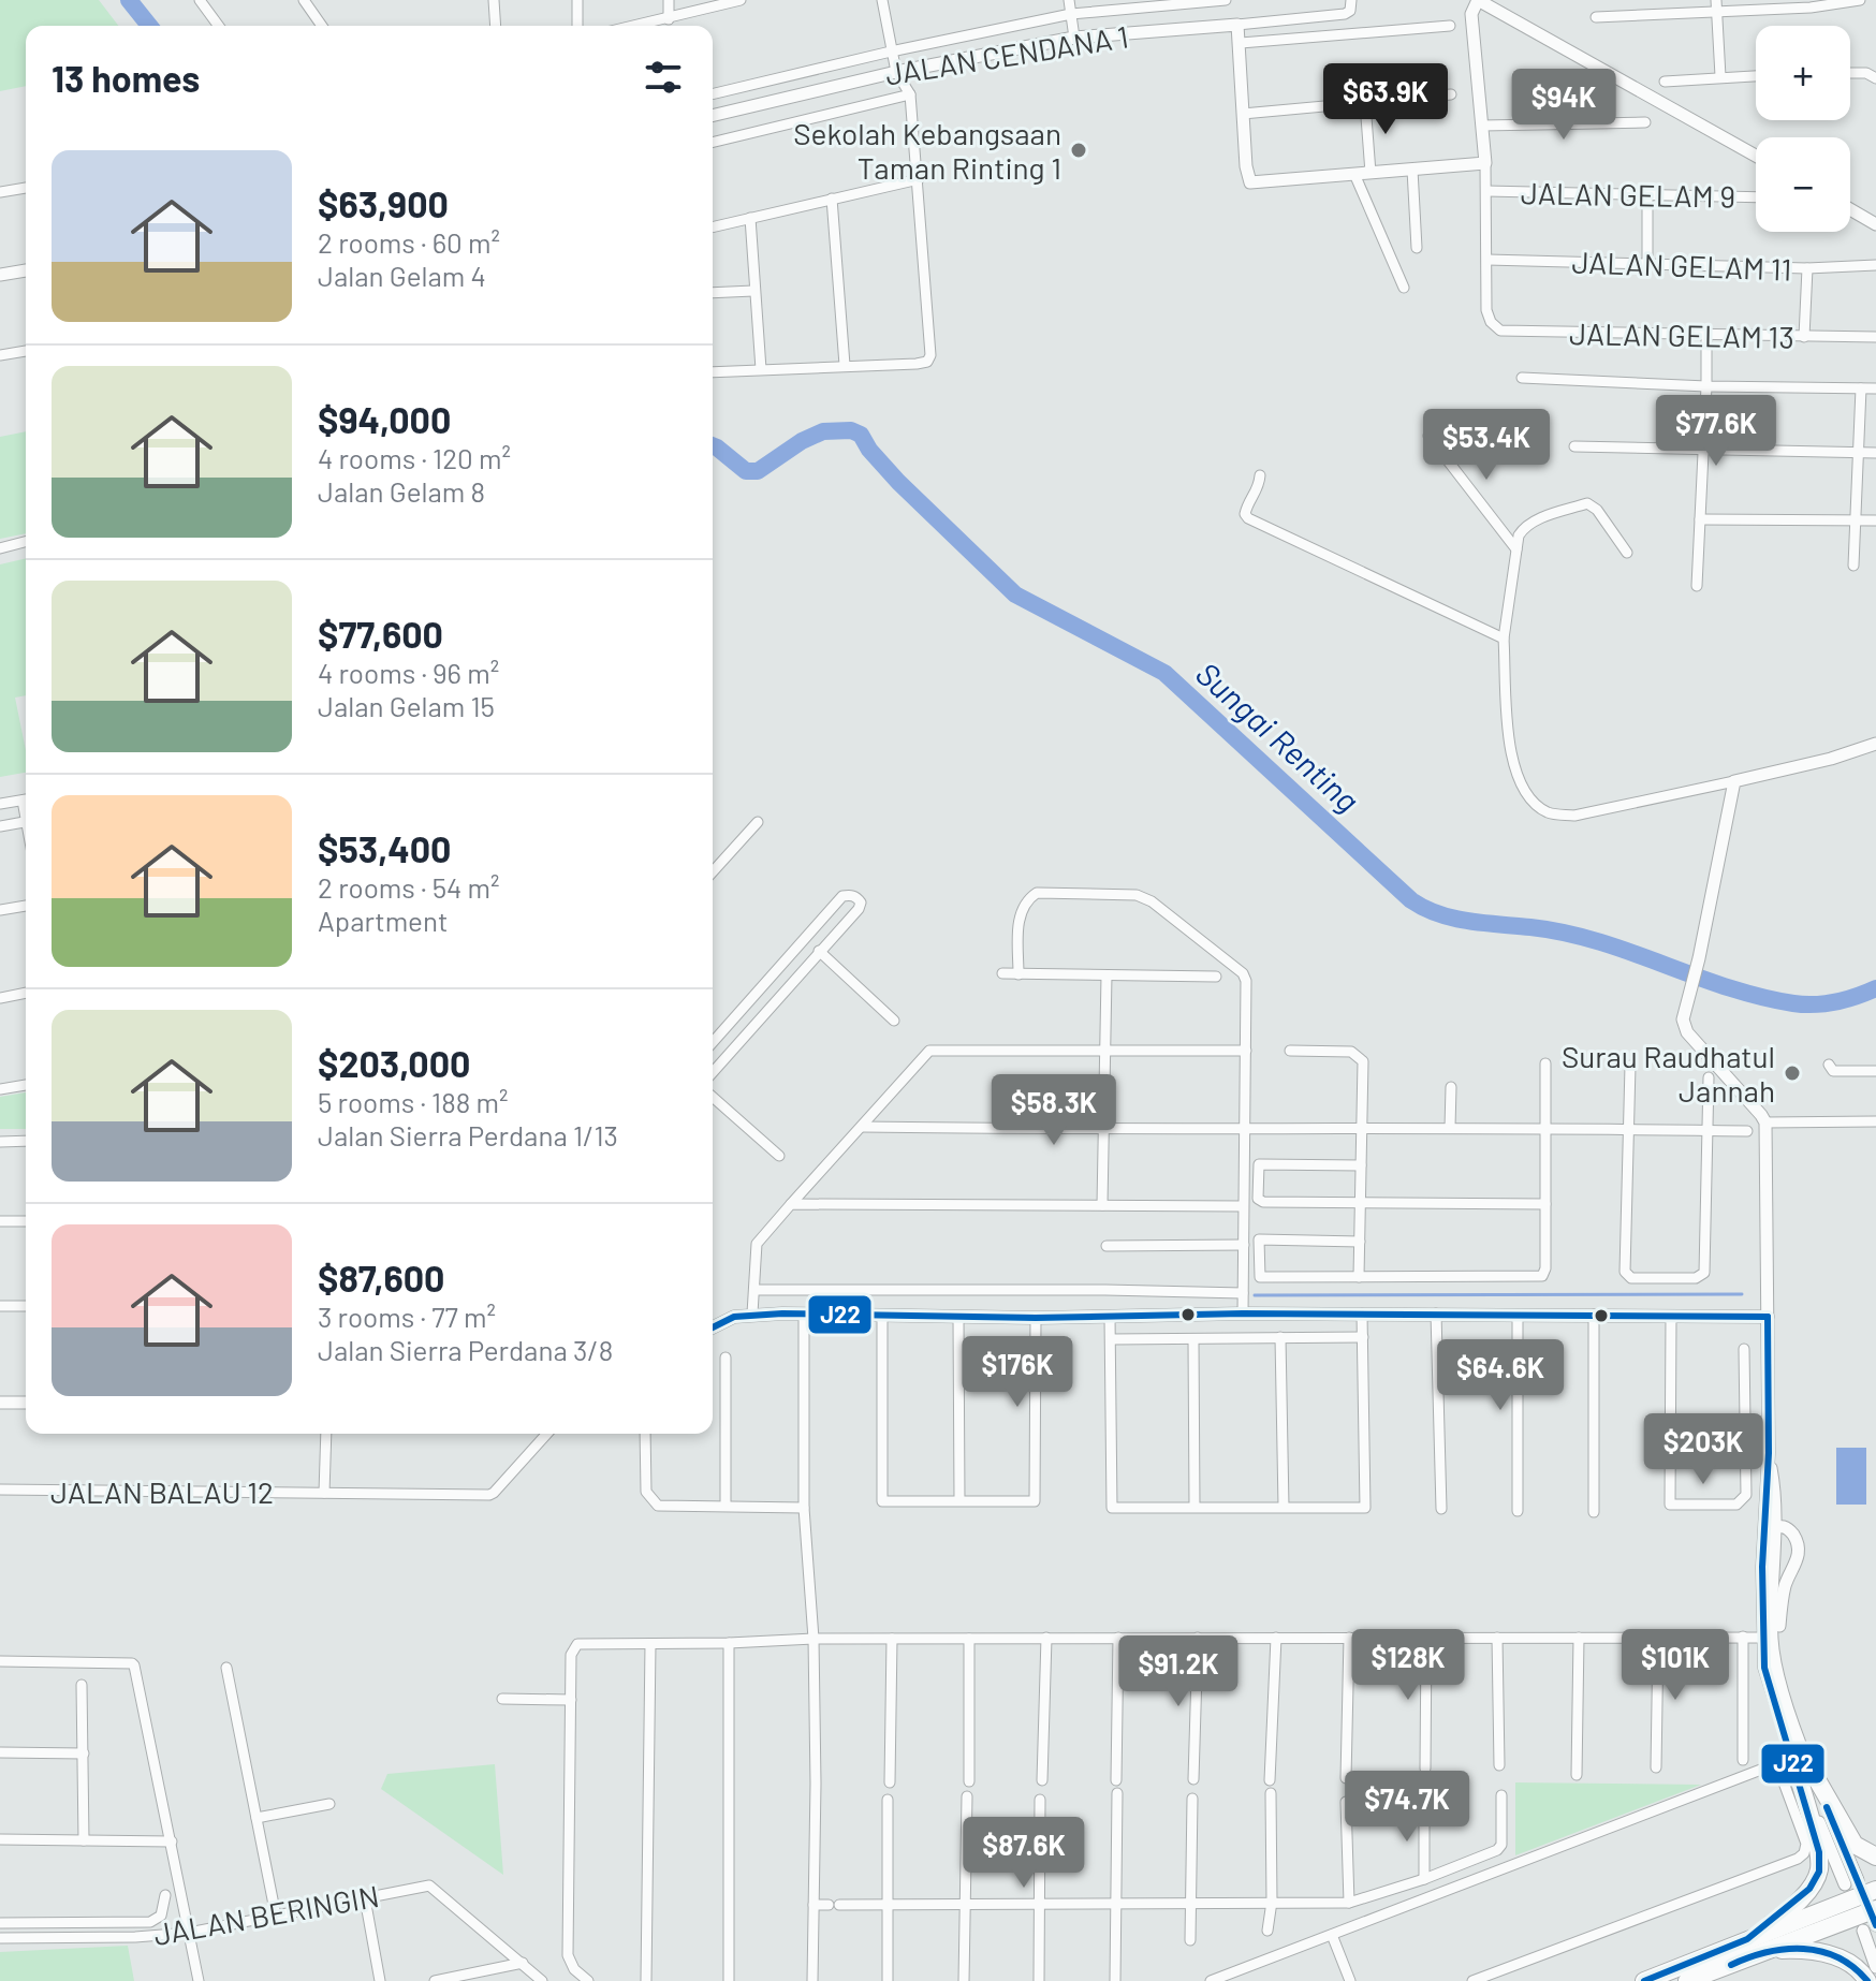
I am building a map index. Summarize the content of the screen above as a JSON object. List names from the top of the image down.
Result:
{
  "streets": {
    "street": [
      "JALAN CENDANA 1",
      "JALAN GELAM 9",
      "JALAN GELAM 11",
      "JALAN GELAM 13",
      "JALAN BALAU 12",
      "JALAN BERINGIN"
    ]
  },
  "crossings": [
    ["JALAN GELAM 11", "JALAN GELAM 13"]
  ],
  "water": ["Sungai Renting"],
  "places": ["Sekolah Kebangsaan Taman Rinting 1", "Surau Raudhatul Jannah"],
  "lines": ["transit line J22"],
  "page": {
    "map_buttons": ["+", "−"],
    "heading": "13 homes",
    "price": [
      "$63.9K",
      "$94K",
      "$77.6K",
      "$53.4K",
      "$58.3K",
      "$176K",
      "$64.6K",
      "$203K",
      "$128K",
      "$101K",
      "$91.2K",
      "$74.7K",
      "$87.6K"
    ],
    "list": [
      {
        "name": "$63,900",
        "note": "2 rooms · 60 m² · Jalan Gelam 4"
      },
      {
        "name": "$94,000",
        "note": "4 rooms · 120 m² · Jalan Gelam 8"
      },
      {
        "name": "$77,600",
        "note": "4 rooms · 96 m² · Jalan Gelam 15"
      },
      {
        "name": "$53,400",
        "note": "2 rooms · 54 m² · Apartment"
      },
      {
        "name": "$203,000",
        "note": "5 rooms · 188 m² · Jalan Sierra Perdana 1/13"
      },
      {
        "name": "$87,600",
        "note": "3 rooms · 77 m² · Jalan Sierra Perdana 3/8"
      }
    ]
  }
}
